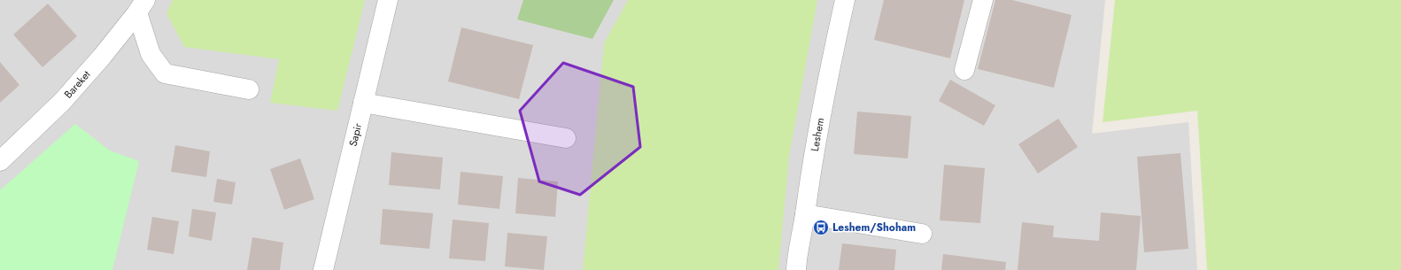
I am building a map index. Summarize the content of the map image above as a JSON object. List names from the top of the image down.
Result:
{
  "streets": {
    "street": ["Bareket", "Sapir", "Leshem"]
  },
  "places": {
    "bus stop": ["Leshem/Shoham"]
  }
}
